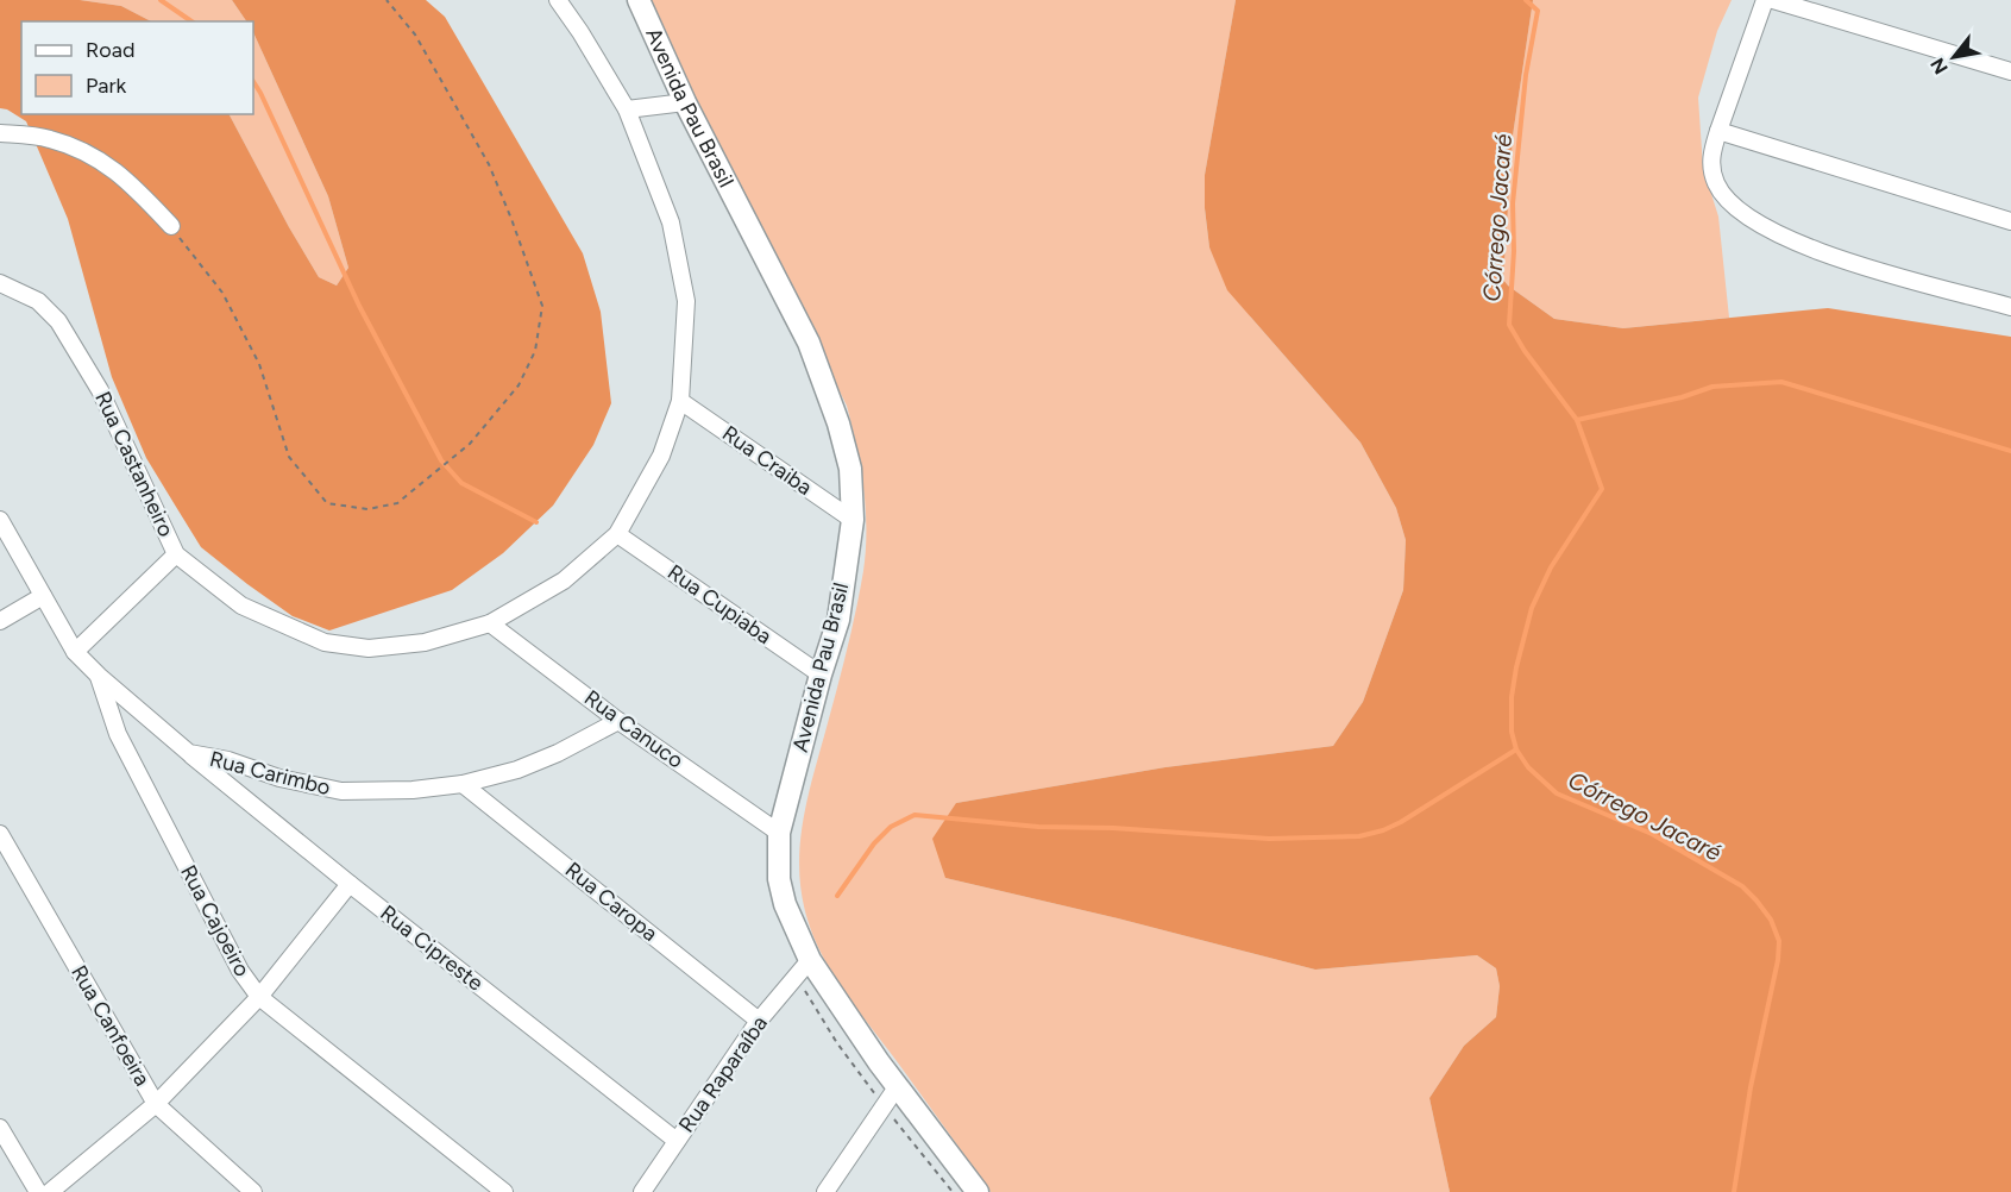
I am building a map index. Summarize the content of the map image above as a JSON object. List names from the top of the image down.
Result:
{
  "streets": {
    "main road": ["Avenida Pau Brasil"],
    "street": [
      "Rua Craiba",
      "Rua Castanheiro",
      "Rua Cupiaba",
      "Rua Canuco",
      "Rua Carimbo",
      "Rua Caropa",
      "Rua Cajoeiro",
      "Rua Cipreste",
      "Rua Canfoeira",
      "Rua Raparaíba"
    ]
  },
  "crossings": [
    ["Avenida Pau Brasil", "Rua Craiba"],
    ["Avenida Pau Brasil", "Rua Cupiaba"],
    ["Avenida Pau Brasil", "Rua Canuco"],
    ["Avenida Pau Brasil", "Rua Raparaíba"],
    ["Rua Craiba", "Rua Castanheiro"],
    ["Rua Castanheiro", "Rua Cupiaba"],
    ["Rua Castanheiro", "Rua Canuco"],
    ["Rua Canuco", "Rua Carimbo"],
    ["Rua Carimbo", "Rua Caropa"],
    ["Rua Carimbo", "Rua Cajoeiro"],
    ["Rua Carimbo", "Rua Cipreste"],
    ["Rua Caropa", "Rua Raparaíba"],
    ["Rua Cipreste", "Rua Raparaíba"]
  ],
  "water": ["Córrego Jacaré"],
  "legend": ["Road", "Park"],
  "north": "bottom left"
}
